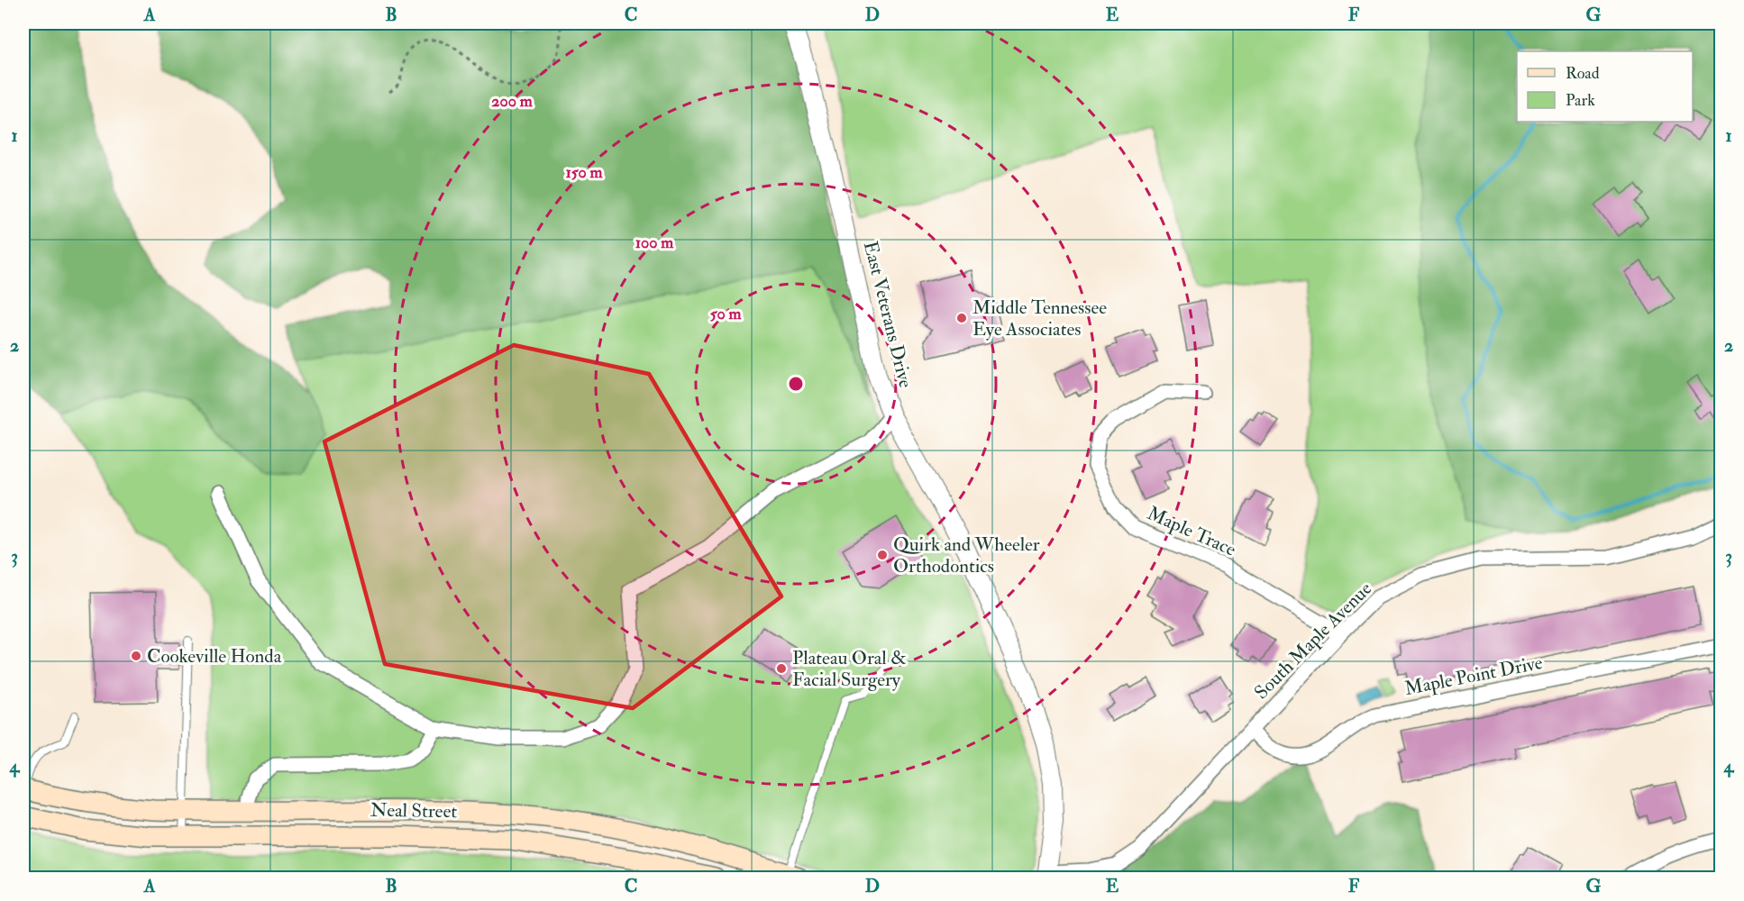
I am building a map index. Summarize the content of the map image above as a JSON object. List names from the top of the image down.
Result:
{
  "streets": {
    "main road": ["Neal Street"],
    "street": [
      "East Veterans Drive",
      "Maple Trace",
      "South Maple Avenue",
      "Maple Point Drive"
    ]
  },
  "crossings": [
    ["East Veterans Drive", "South Maple Avenue"],
    ["Maple Trace", "South Maple Avenue"],
    ["South Maple Avenue", "Maple Point Drive"]
  ],
  "places": [
    "Middle Tennessee Eye Associates",
    "Quirk and Wheeler Orthodontics",
    "Cookeville Honda",
    "Plateau Oral & Facial Surgery"
  ],
  "legend": ["Road", "Park"],
  "grid": {
    "columns": [
      "A",
      "B",
      "C",
      "D",
      "E",
      "F",
      "G"
    ],
    "rows": [
      "1",
      "2",
      "3",
      "4"
    ]
  },
  "rings": [
    "200 m",
    "150 m",
    "100 m",
    "50 m"
  ]
}
